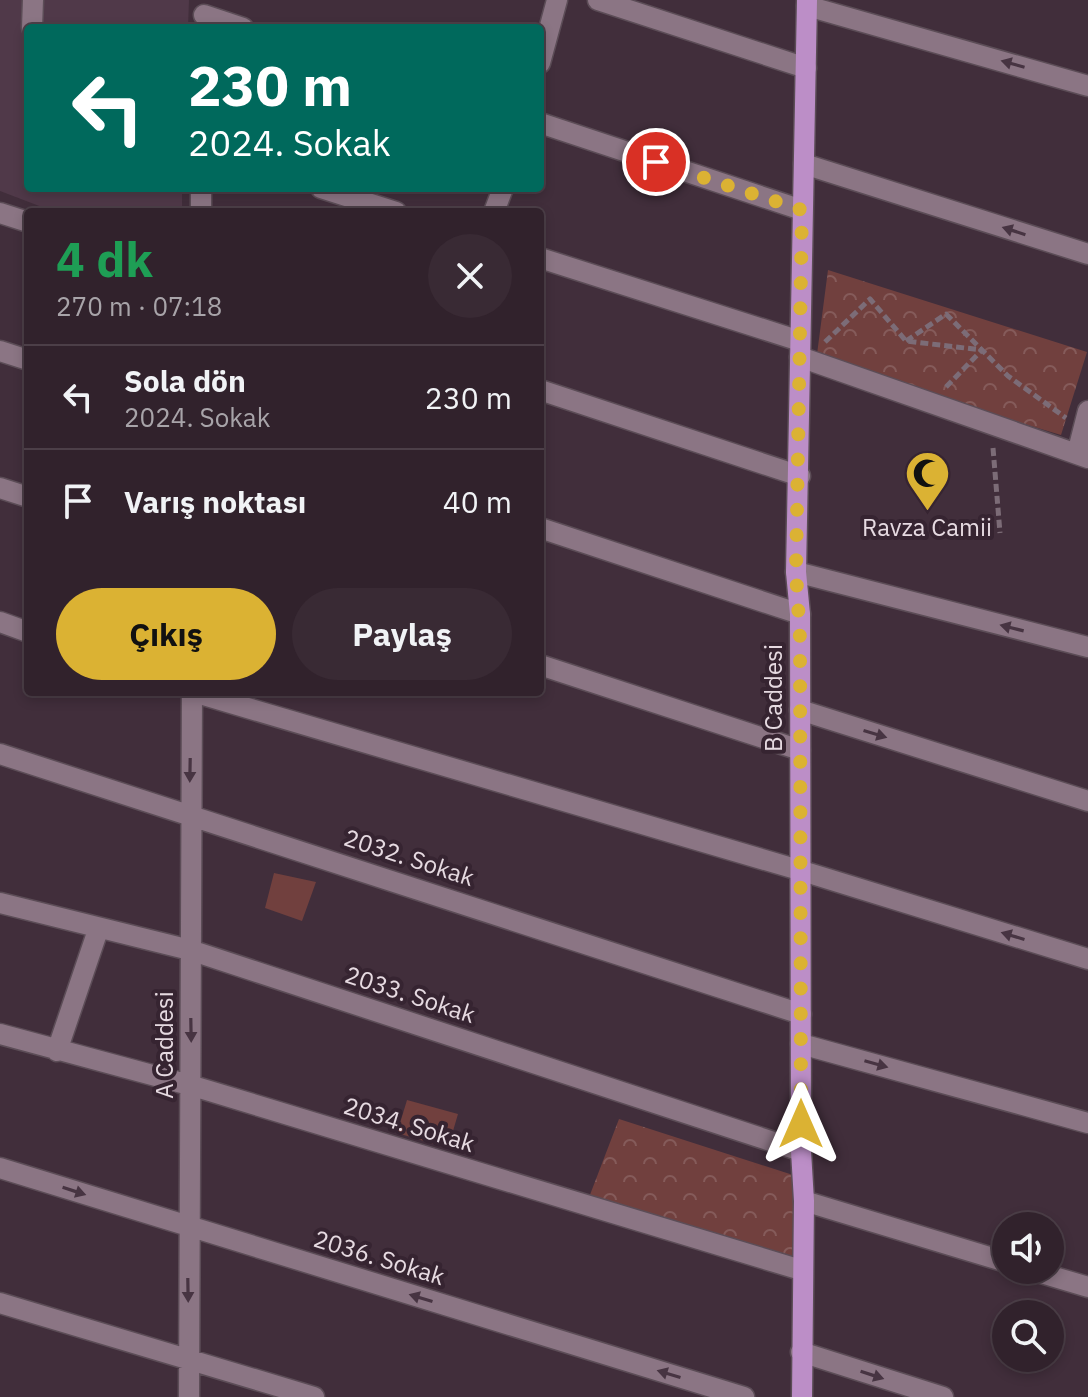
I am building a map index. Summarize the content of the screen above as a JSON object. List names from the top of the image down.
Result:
{
  "streets": {
    "main road": ["B Caddesi"],
    "street": [
      "2032. Sokak",
      "2033. Sokak",
      "A Caddesi",
      "2034. Sokak",
      "2036. Sokak"
    ]
  },
  "crossings": [
    ["B Caddesi", "2032. Sokak"],
    ["B Caddesi", "2033. Sokak"],
    ["B Caddesi", "2034. Sokak"],
    ["2032. Sokak", "A Caddesi"],
    ["2033. Sokak", "A Caddesi"],
    ["A Caddesi", "2034. Sokak"],
    ["A Caddesi", "2036. Sokak"]
  ],
  "one_way": ["A Caddesi"],
  "places": {
    "mosque": ["Ravza Camii"]
  },
  "page": {
    "turn": ["230 m", "2024. Sokak"],
    "heading": ["4 dk", "270 m · 07:18"],
    "list": [
      {
        "name": "Sola dön",
        "note": "2024. Sokak",
        "value": "230 m"
      },
      {
        "name": "Varış noktası",
        "value": "40 m"
      }
    ],
    "buttons": ["Çıkış", "Paylaş"]
  }
}
